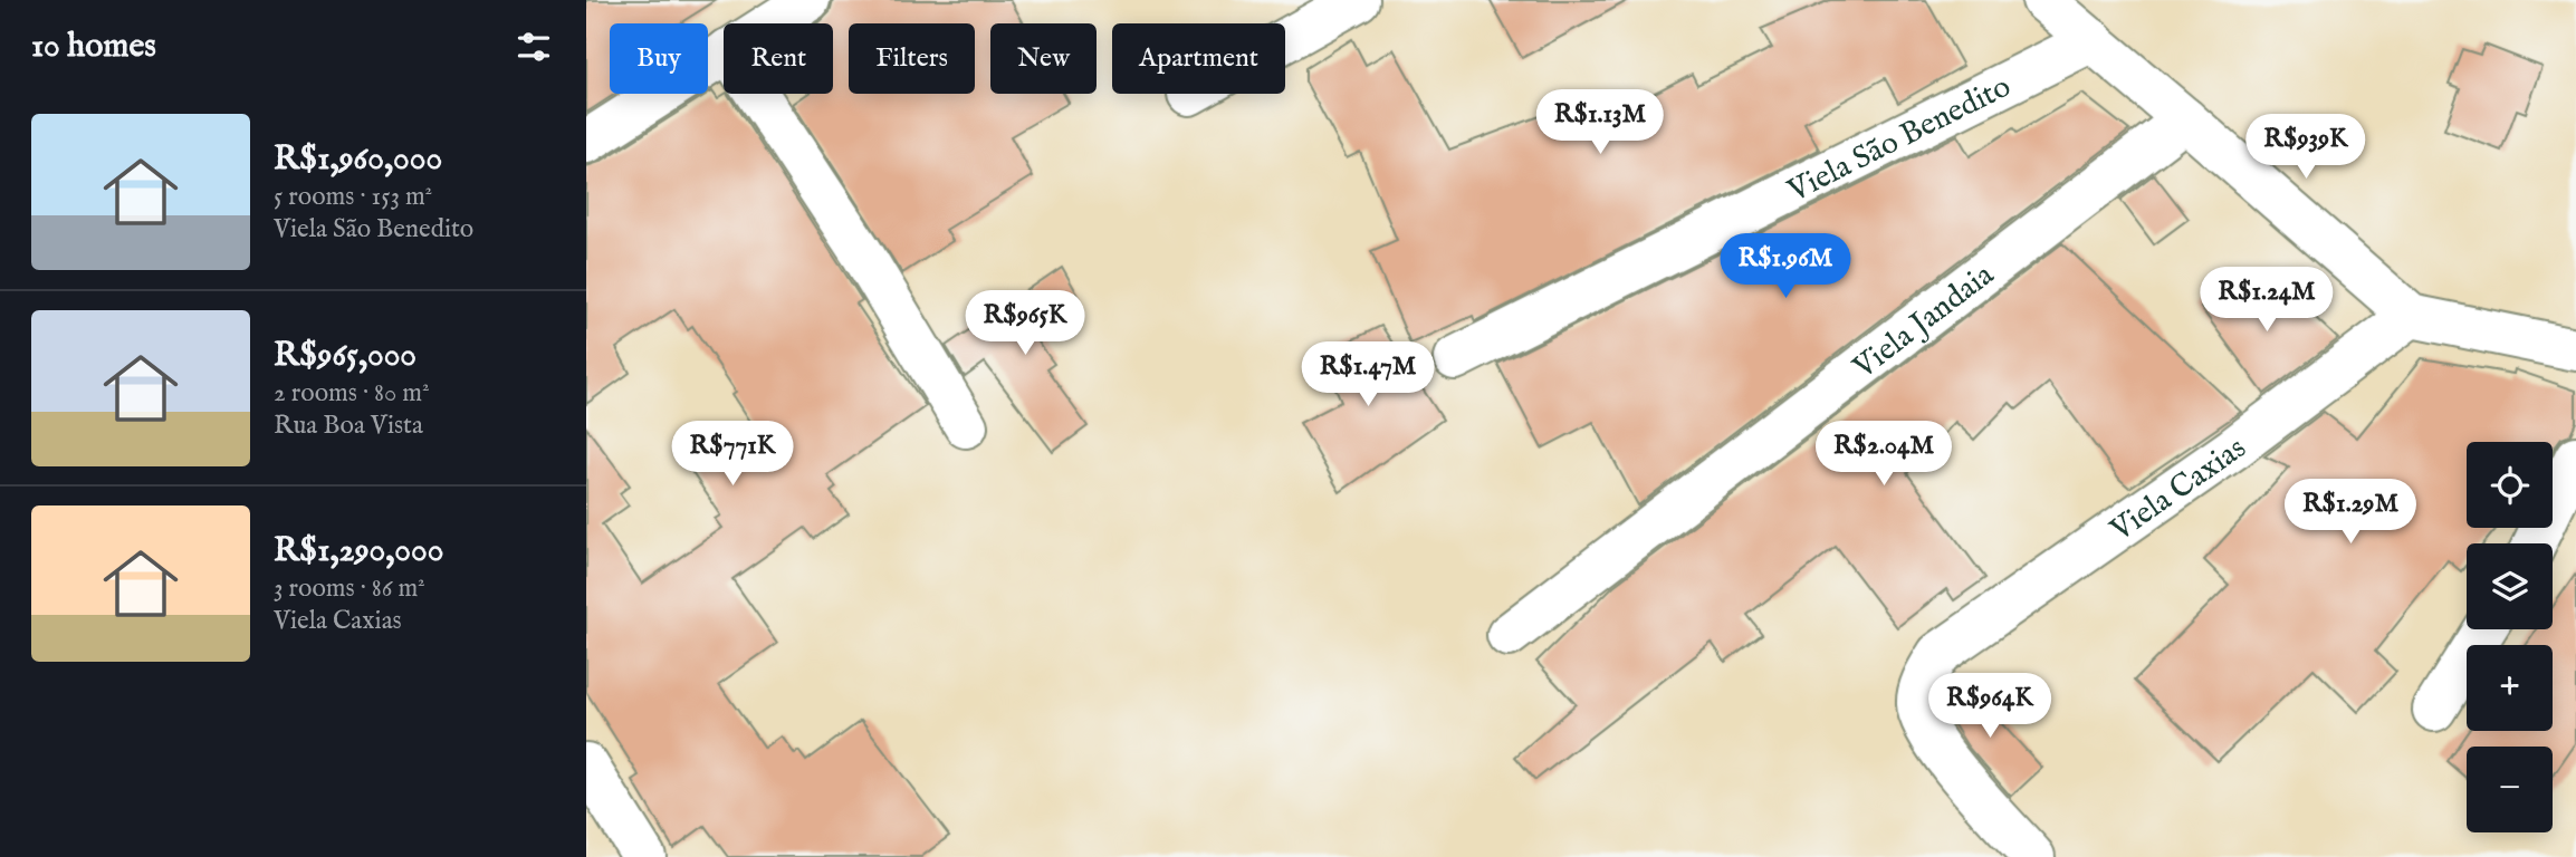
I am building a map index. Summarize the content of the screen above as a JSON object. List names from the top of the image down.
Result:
{
  "streets": {
    "street": ["Viela São Benedito", "Viela Jandaia", "Viela Caxias"]
  },
  "page": {
    "heading": "10 homes",
    "chip": [
      "Buy",
      "Rent",
      "Filters",
      "New",
      "Apartment"
    ],
    "price": [
      "R$1.13M",
      "R$939K",
      "R$1.96M",
      "R$1.24M",
      "R$965K",
      "R$1.47M",
      "R$771K",
      "R$2.04M",
      "R$1.29M",
      "R$964K"
    ],
    "list": [
      {
        "name": "R$1,960,000",
        "note": "5 rooms · 153 m² · Viela São Benedito"
      },
      {
        "name": "R$965,000",
        "note": "2 rooms · 80 m² · Rua Boa Vista"
      },
      {
        "name": "R$1,290,000",
        "note": "3 rooms · 86 m² · Viela Caxias"
      }
    ],
    "map_buttons": ["+", "−"]
  }
}
